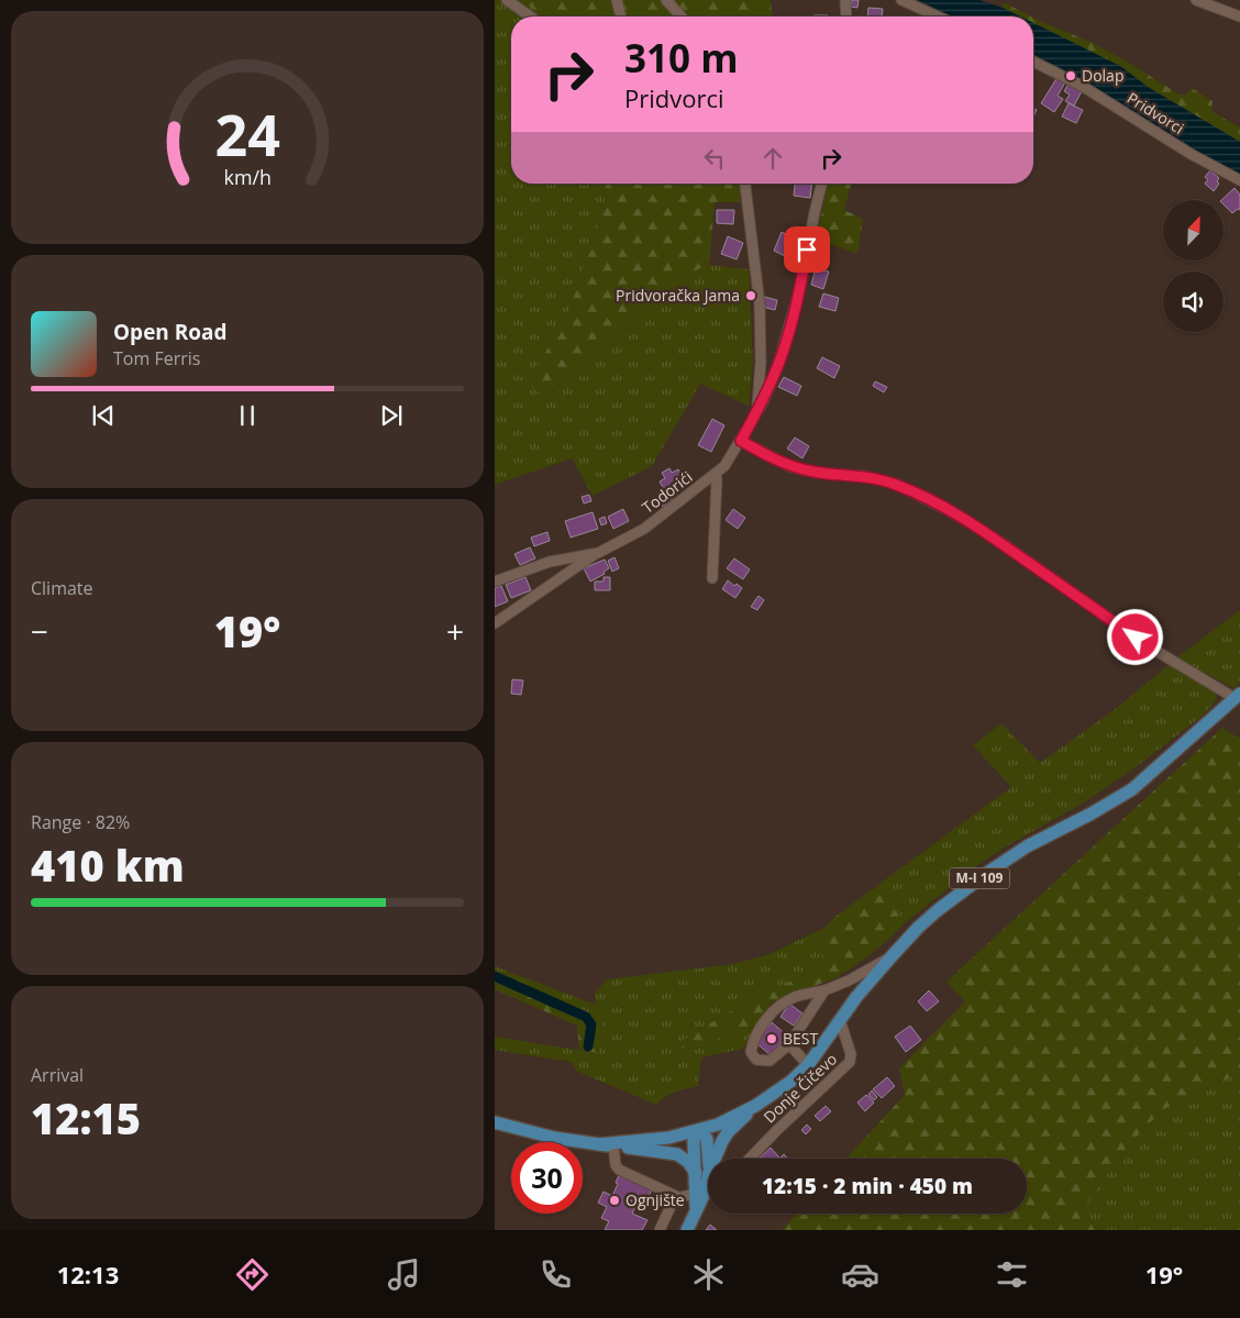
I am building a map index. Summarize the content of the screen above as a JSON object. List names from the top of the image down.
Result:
{
  "streets": {
    "main road": ["M-I 109"],
    "street": ["Pridvorci", "Todorići", "Donje Čičevo"]
  },
  "crossings": [
    ["M-I 109", "Donje Čičevo"]
  ],
  "places": [
    "Dolap",
    "Pridvoračka Jama",
    "BEST",
    "Ognjište"
  ],
  "north": "top right",
  "page": {
    "turn": ["310 m", "Pridvorci"],
    "song": ["Open Road", "Tom Ferris"],
    "tile": [
      "Climate",
      ["Range · 82%", "410 km"],
      ["Arrival", "12:15"]
    ],
    "heat": ["−", "19°", "+"],
    "limit": "30",
    "trip": "12:15 · 2 min · 450 m",
    "tabs": ["12:13", "19°"],
    "gauge": ["24", "km/h"]
  }
}
